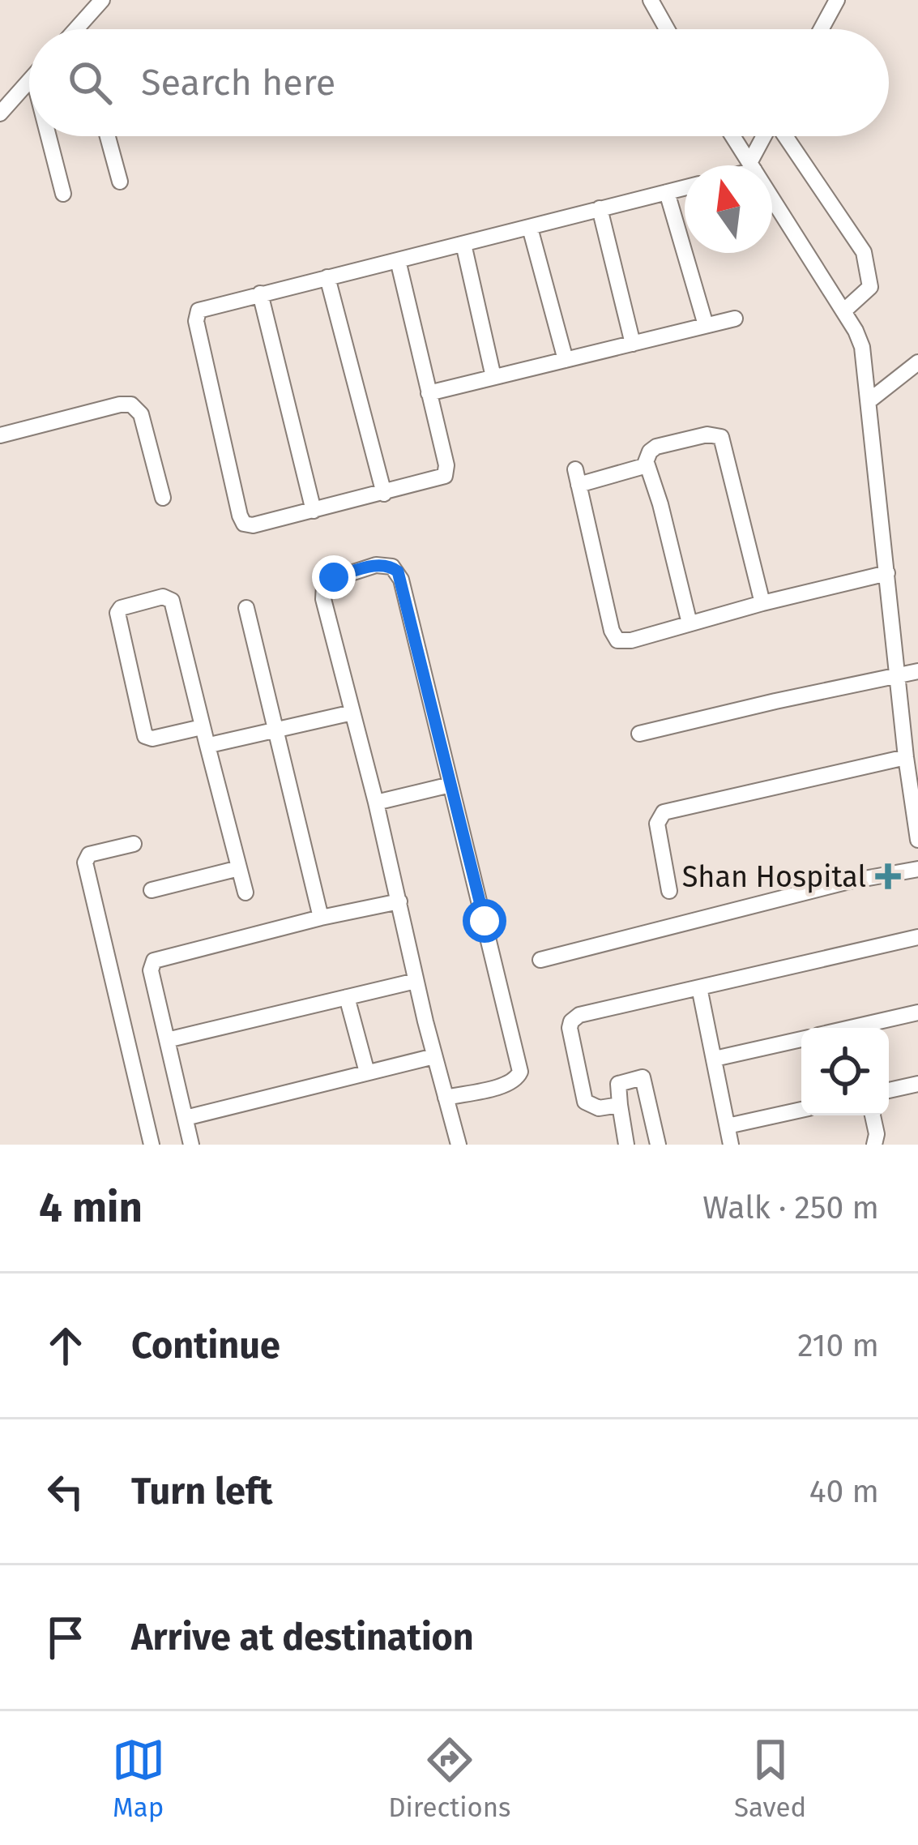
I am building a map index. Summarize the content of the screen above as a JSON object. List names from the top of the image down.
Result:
{
  "places": {
    "health": ["Shan Hospital"]
  },
  "north": "top",
  "page": {
    "search": "Search here",
    "heading": ["4 min", "Walk · 250 m"],
    "list": [
      ["Continue", "210 m"],
      ["Turn left", "40 m"],
      "Arrive at destination"
    ],
    "nav": ["Map", "Directions", "Saved"]
  }
}
